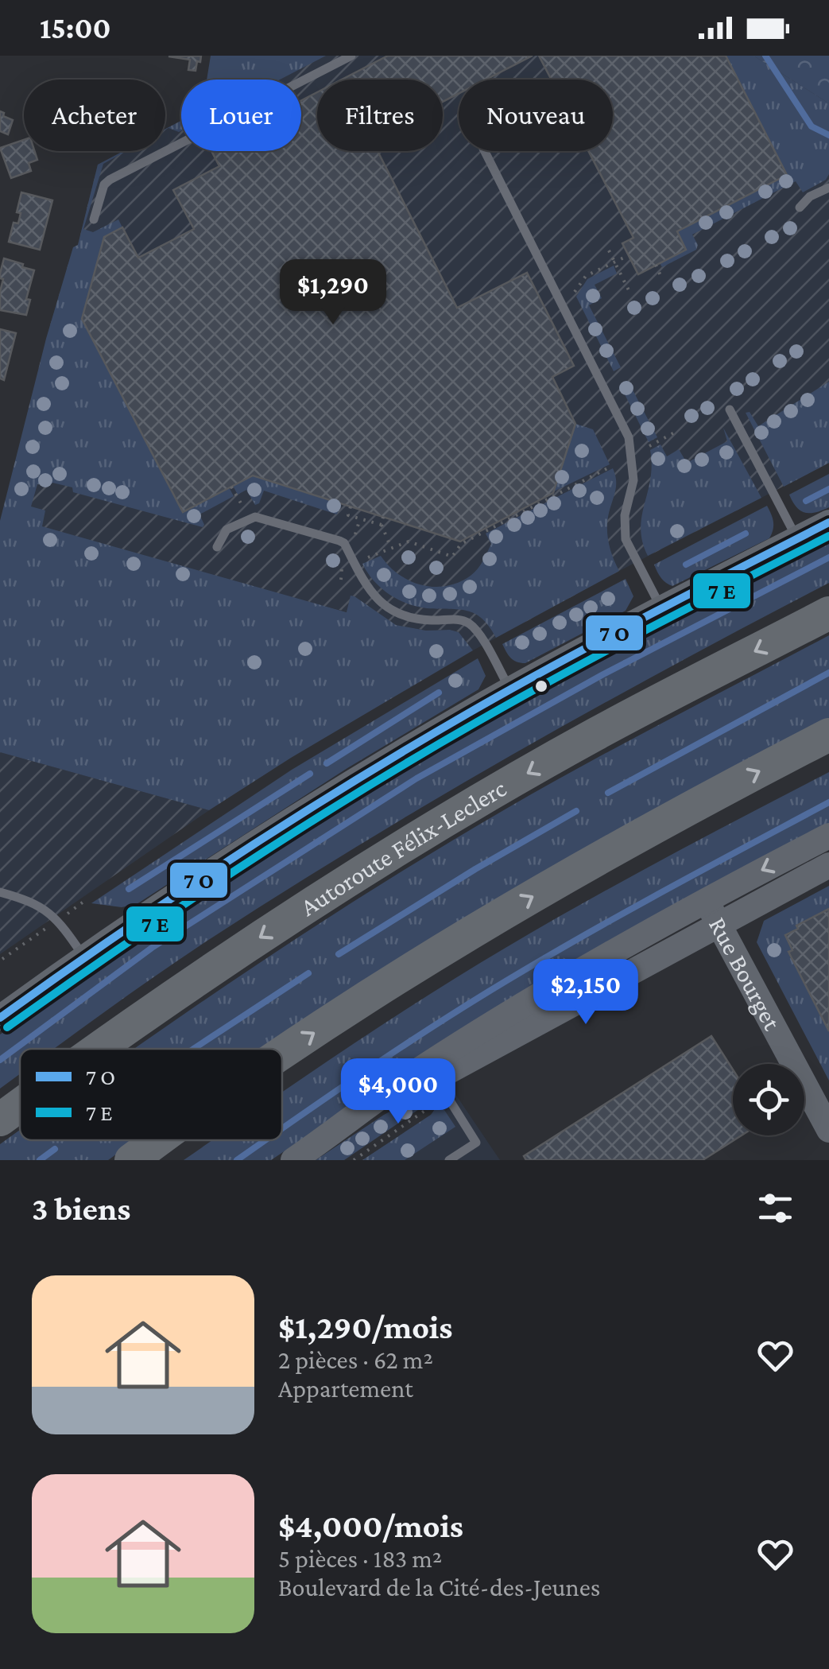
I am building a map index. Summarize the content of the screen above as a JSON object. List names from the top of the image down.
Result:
{
  "streets": {
    "highway": ["Autoroute Félix-Leclerc"],
    "street": ["Rue Bourget"]
  },
  "legend": ["7 O", "7 E"],
  "page": {
    "status": "15:00",
    "chip": [
      "Acheter",
      "Louer",
      "Filtres",
      "Nouveau"
    ],
    "price": ["$1,290", "$2,150", "$4,000"],
    "heading": "3 biens",
    "list": [
      {
        "name": "$1,290/mois",
        "note": "2 pièces · 62 m² · Appartement"
      },
      {
        "name": "$4,000/mois",
        "note": "5 pièces · 183 m² · Boulevard de la Cité-des-Jeunes"
      }
    ]
  }
}
